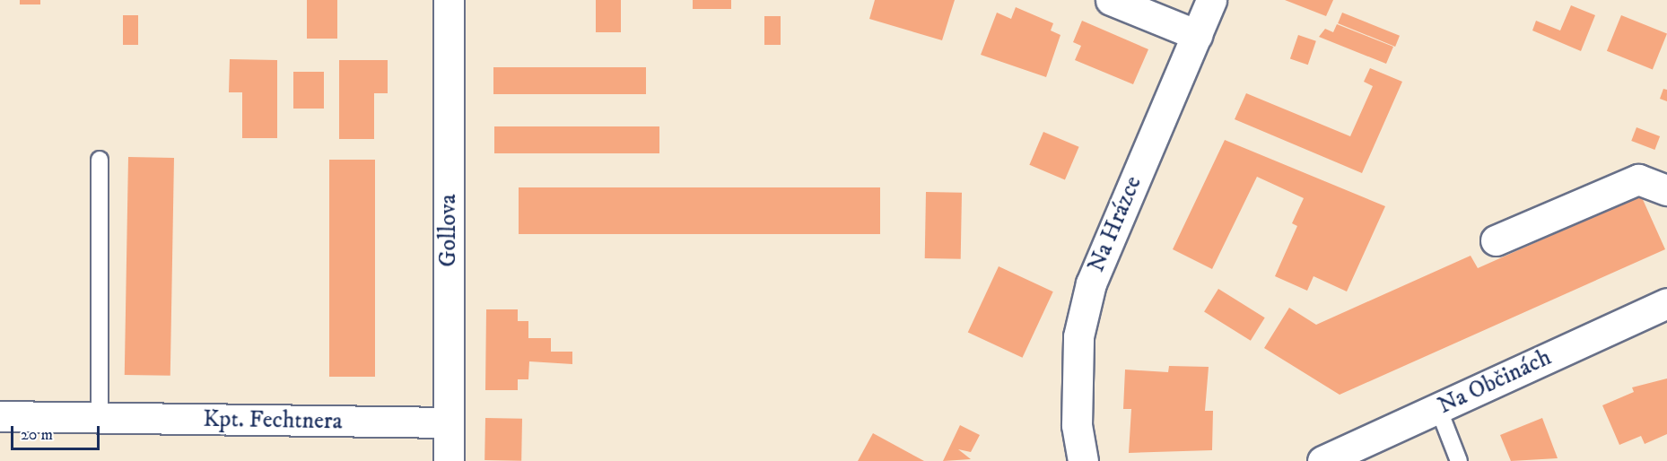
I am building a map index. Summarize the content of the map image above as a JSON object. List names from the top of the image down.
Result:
{
  "streets": {
    "street": [
      "Na Hrázce",
      "Gollova",
      "Na Občinách",
      "Kpt. Fechtnera"
    ]
  },
  "crossings": [
    ["Gollova", "Kpt. Fechtnera"]
  ],
  "scale_bar": "20 m"
}
